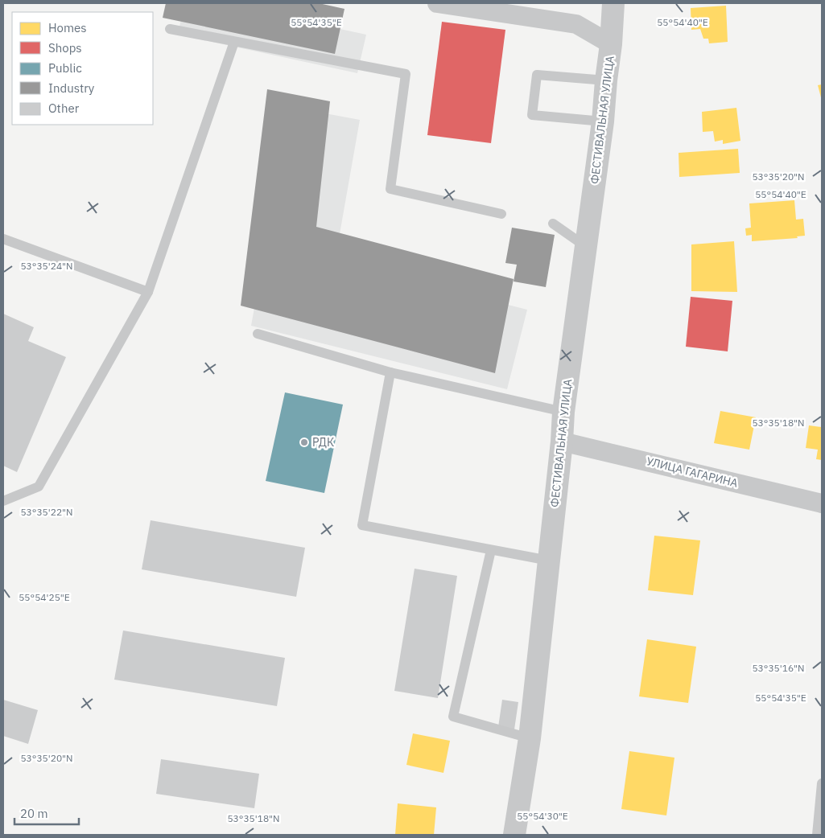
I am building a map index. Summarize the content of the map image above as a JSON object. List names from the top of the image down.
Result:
{
  "streets": {
    "street": ["ФЕСТИВАЛЬНАЯ УЛИЦА", "УЛИЦА ГАГАРИНА"]
  },
  "crossings": [
    ["ФЕСТИВАЛЬНАЯ УЛИЦА", "УЛИЦА ГАГАРИНА"]
  ],
  "places": ["РДК"],
  "legend": [
    "Homes",
    "Shops",
    "Public",
    "Industry",
    "Other"
  ],
  "scale_bar": "20 m",
  "coordinates": [
    "55°54'35\"E",
    "55°54'40\"E",
    "53°35'20\"N",
    "53°35'24\"N",
    "53°35'18\"N",
    "53°35'22\"N",
    "55°54'25\"E",
    "53°35'16\"N",
    "55°54'30\"E"
  ]
}
